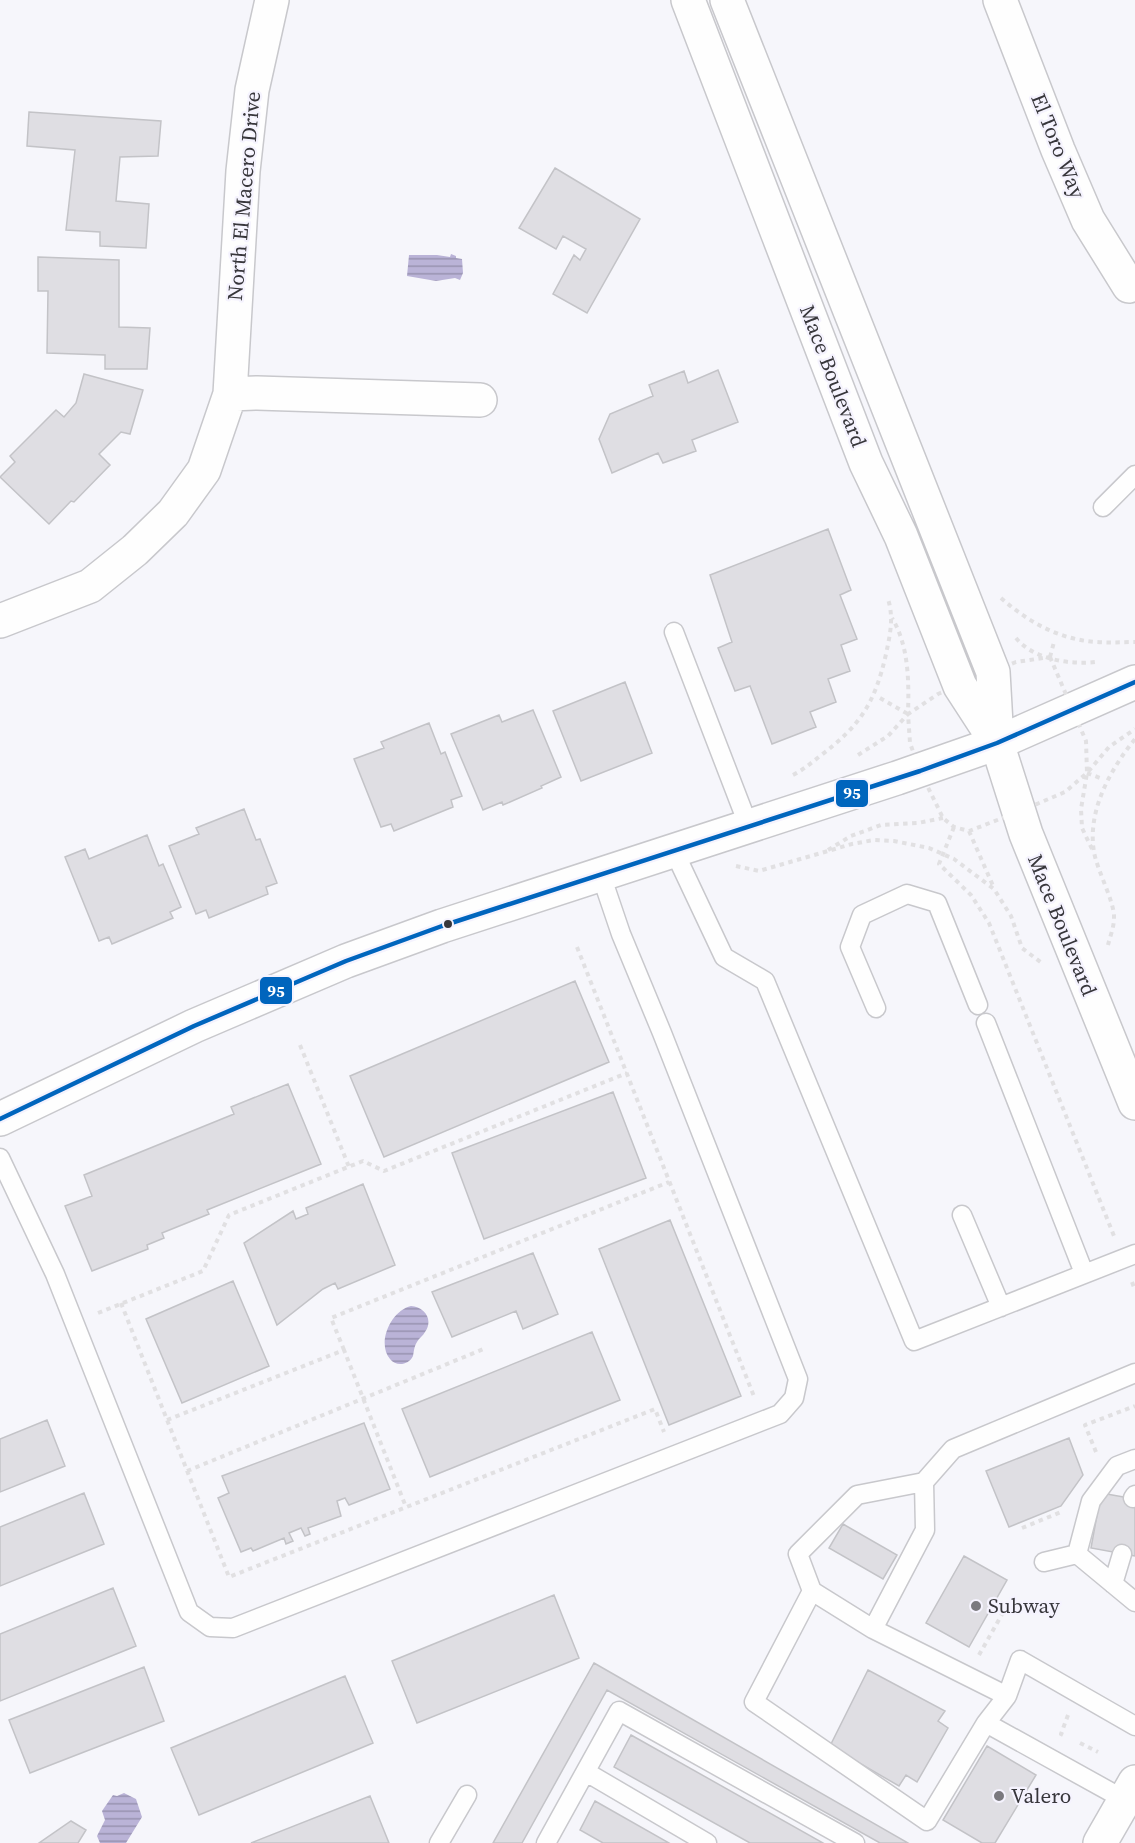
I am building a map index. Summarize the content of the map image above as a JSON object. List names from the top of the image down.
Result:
{
  "streets": {
    "street": ["El Toro Way", "North El Macero Drive", "Mace Boulevard"]
  },
  "places": ["Subway", "Valero"],
  "lines": ["transit line 95"]
}
